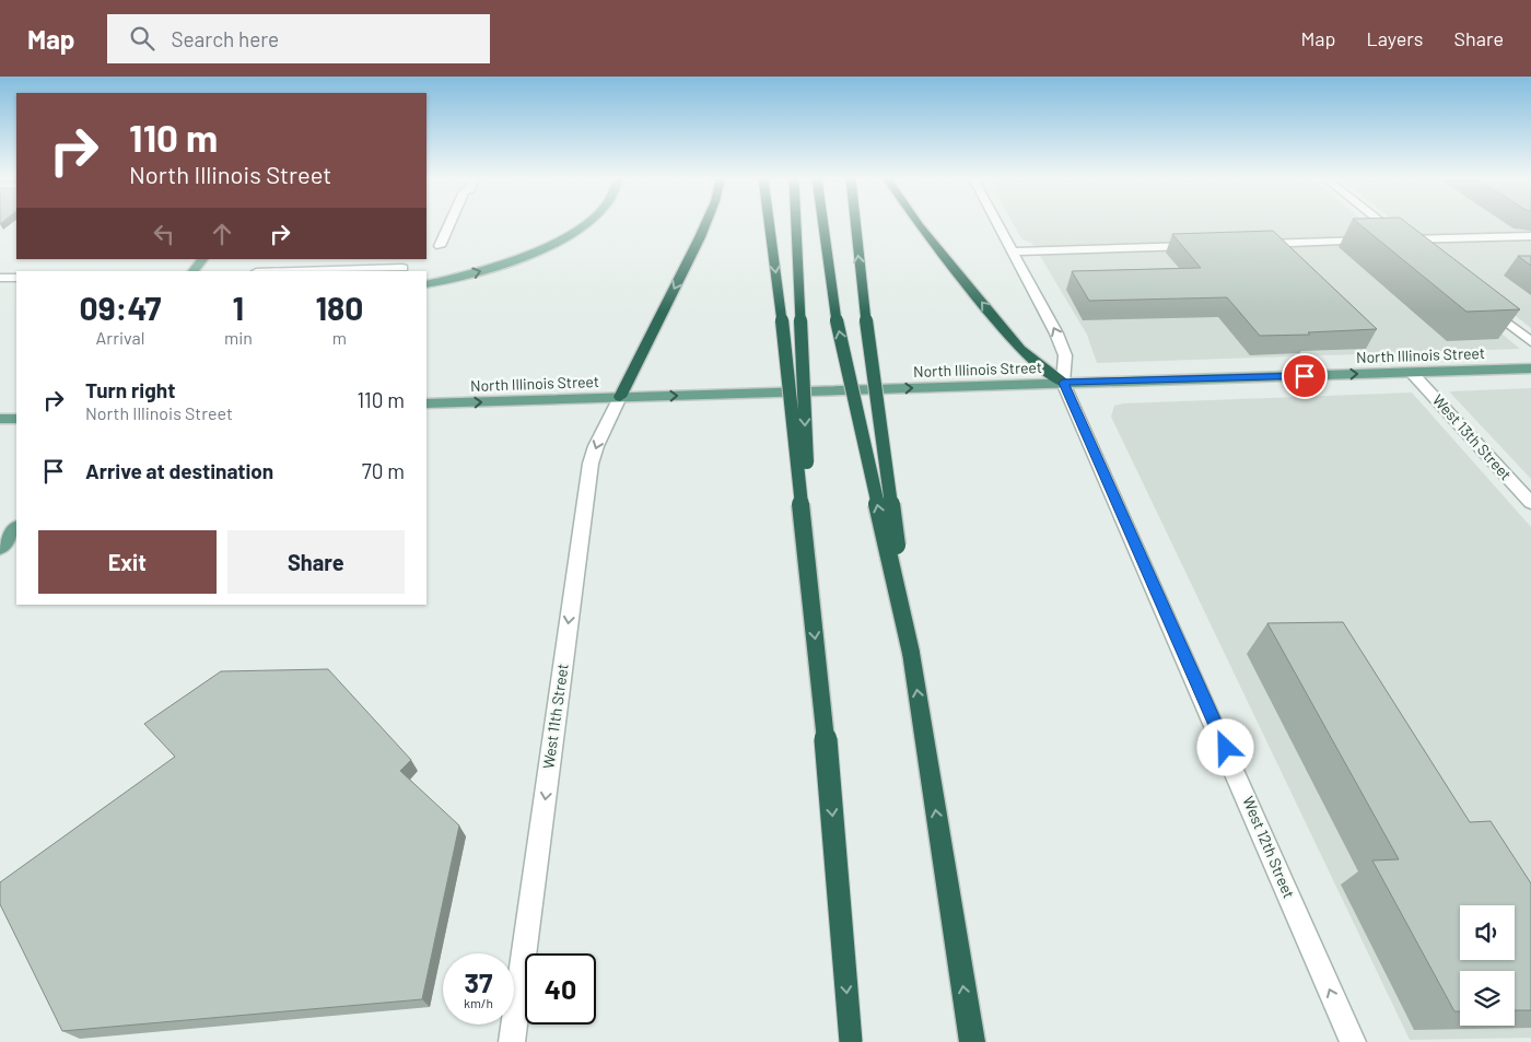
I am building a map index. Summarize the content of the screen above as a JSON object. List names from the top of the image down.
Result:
{
  "streets": {
    "main road": ["North Illinois Street"],
    "street": ["West 13th Street", "West 11th Street", "West 12th Street"]
  },
  "crossings": [
    ["North Illinois Street", "West 13th Street"],
    ["North Illinois Street", "West 11th Street"],
    ["North Illinois Street", "West 12th Street"]
  ],
  "one_way": ["North Illinois Street", "West 11th Street", "West 12th Street"],
  "page": {
    "header": "Map",
    "search": "Search here",
    "nav": ["Map", "Layers", "Share"],
    "turn": ["110 m", "North Illinois Street"],
    "eta": [
      "09:47",
      "Arrival",
      "1",
      "min",
      "180",
      "m"
    ],
    "list": [
      {
        "name": "Turn right",
        "note": "North Illinois Street",
        "value": "110 m"
      },
      {
        "name": "Arrive at destination",
        "value": "70 m"
      }
    ],
    "buttons": ["Exit", "Share"],
    "speed": "37 km/h",
    "limit": "40"
  }
}
